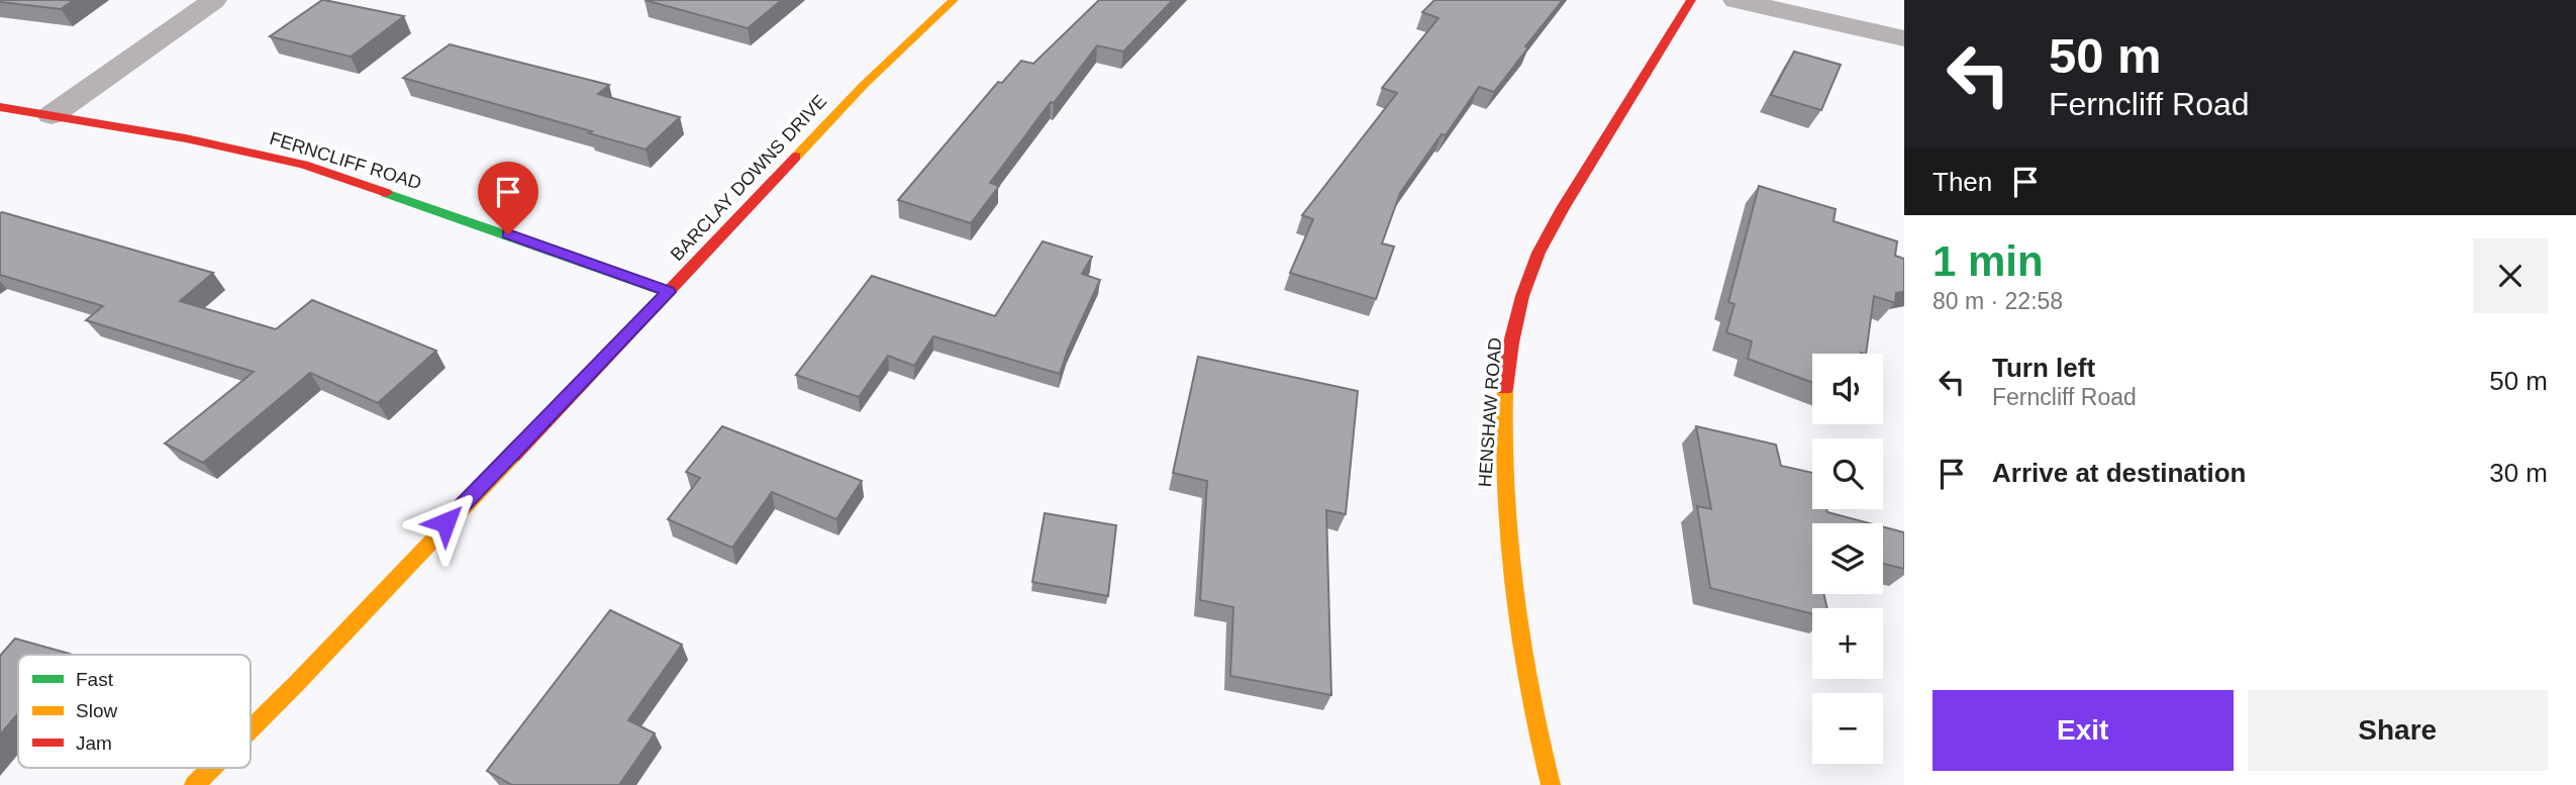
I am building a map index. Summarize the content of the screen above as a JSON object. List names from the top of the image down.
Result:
{
  "streets": {
    "street": ["FERNCLIFF ROAD", "BARCLAY DOWNS DRIVE", "HENSHAW ROAD"]
  },
  "crossings": [
    ["FERNCLIFF ROAD", "BARCLAY DOWNS DRIVE"]
  ],
  "legend": ["Fast", "Slow", "Jam"],
  "page": {
    "turn": ["50 m", "Ferncliff Road"],
    "then": "Then",
    "heading": ["1 min", "80 m · 22:58"],
    "list": [
      {
        "name": "Turn left",
        "note": "Ferncliff Road",
        "value": "50 m"
      },
      {
        "name": "Arrive at destination",
        "value": "30 m"
      }
    ],
    "map_buttons": ["+", "−"],
    "buttons": ["Exit", "Share"]
  }
}
